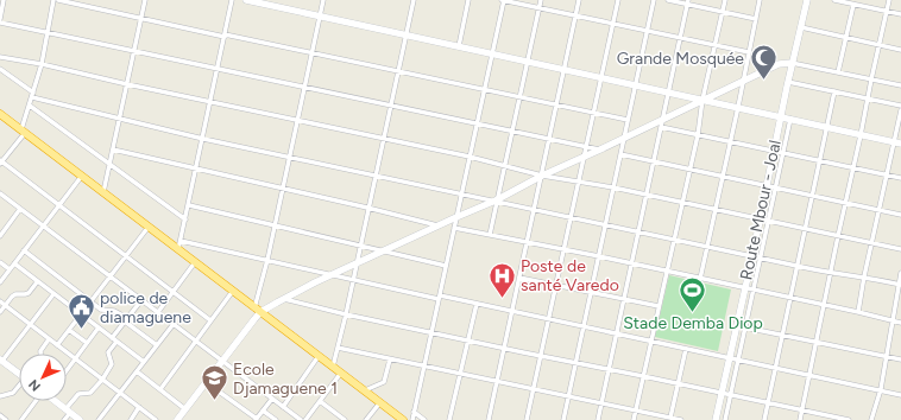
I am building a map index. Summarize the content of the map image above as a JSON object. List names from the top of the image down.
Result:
{
  "streets": {
    "main road": ["Route Mbour - Joal"]
  },
  "places": {
    "mosque": ["Grande Mosquée"],
    "hospital": ["Poste de santé Varedo"],
    "sports": ["Stade Demba Diop"],
    "public building": ["police de diamaguene"],
    "school or university": ["Ecole Djamaguene 1"]
  },
  "north": "bottom left"
}
